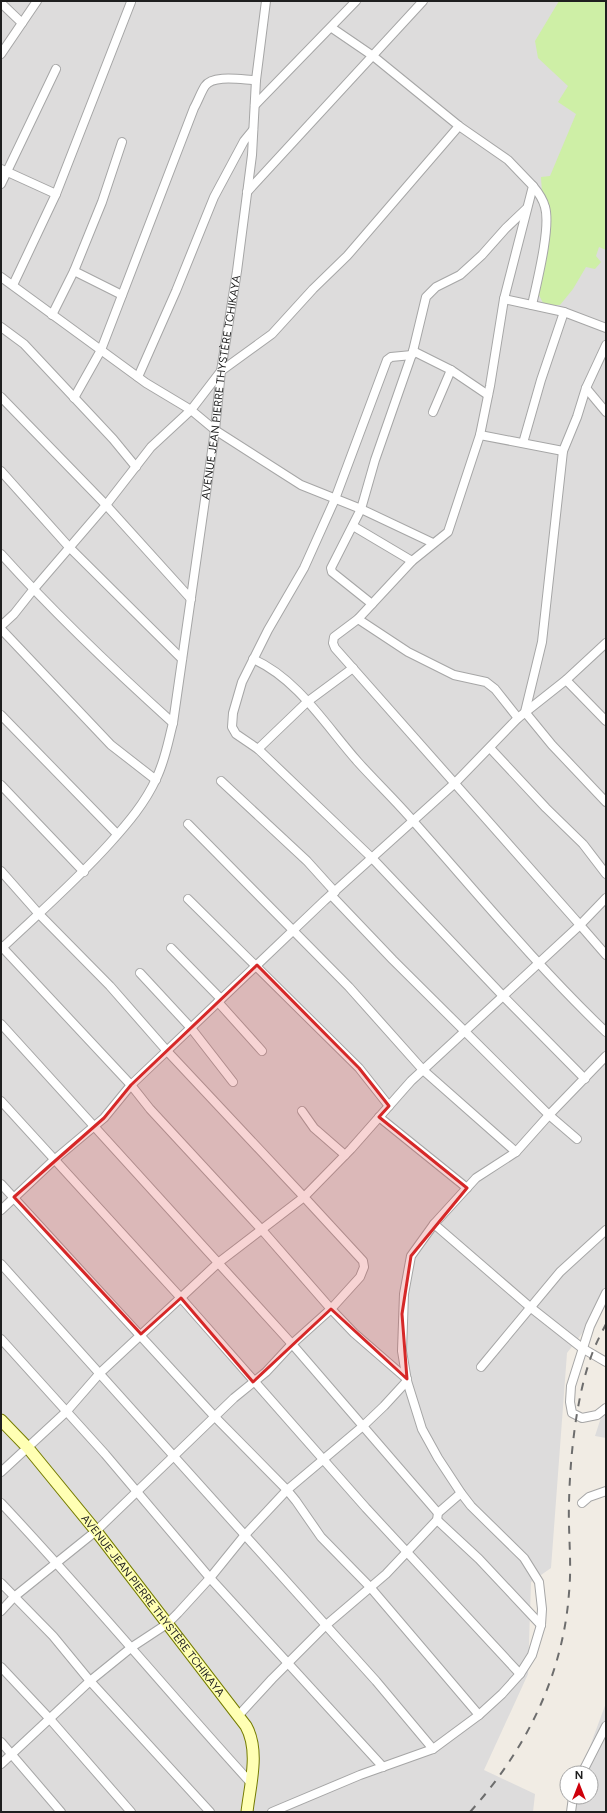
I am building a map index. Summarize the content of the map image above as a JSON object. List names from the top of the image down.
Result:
{
  "streets": {
    "street": ["AVENUE JEAN PIERRE THYSTÈRE TCHIKAYA"]
  },
  "north": "top"
}
